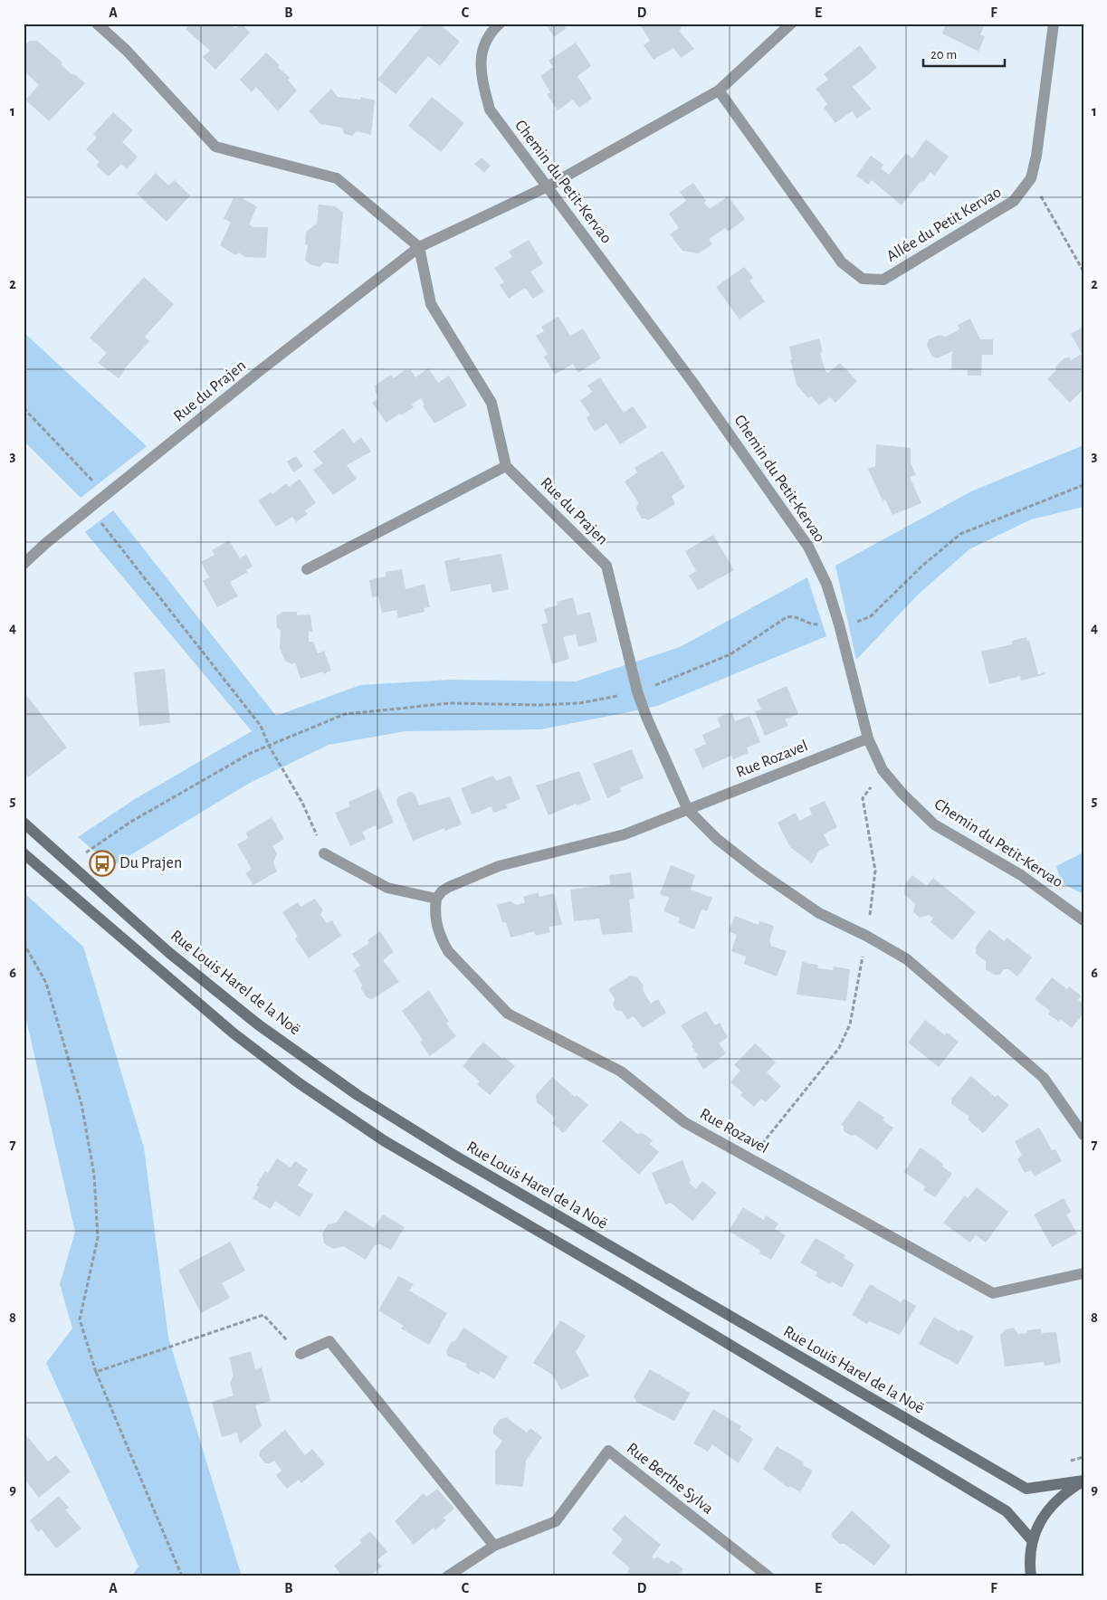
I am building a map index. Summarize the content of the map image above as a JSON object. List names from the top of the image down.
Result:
{
  "streets": {
    "main road": ["Rue Louis Harel de la Noë"],
    "street": [
      "Chemin du Petit-Kervao",
      "Allée du Petit Kervao",
      "Rue du Prajen",
      "Rue Rozavel",
      "Rue Berthe Sylva"
    ]
  },
  "crossings": [
    ["Chemin du Petit-Kervao", "Rue du Prajen"],
    ["Chemin du Petit-Kervao", "Rue Rozavel"],
    ["Rue du Prajen", "Rue Rozavel"]
  ],
  "places": {
    "bus stop": ["Du Prajen"]
  },
  "scale_bar": "20 m",
  "grid": {
    "columns": [
      "A",
      "B",
      "C",
      "D",
      "E",
      "F"
    ],
    "rows": [
      "1",
      "2",
      "3",
      "4",
      "5",
      "6",
      "7",
      "8",
      "9"
    ]
  }
}
